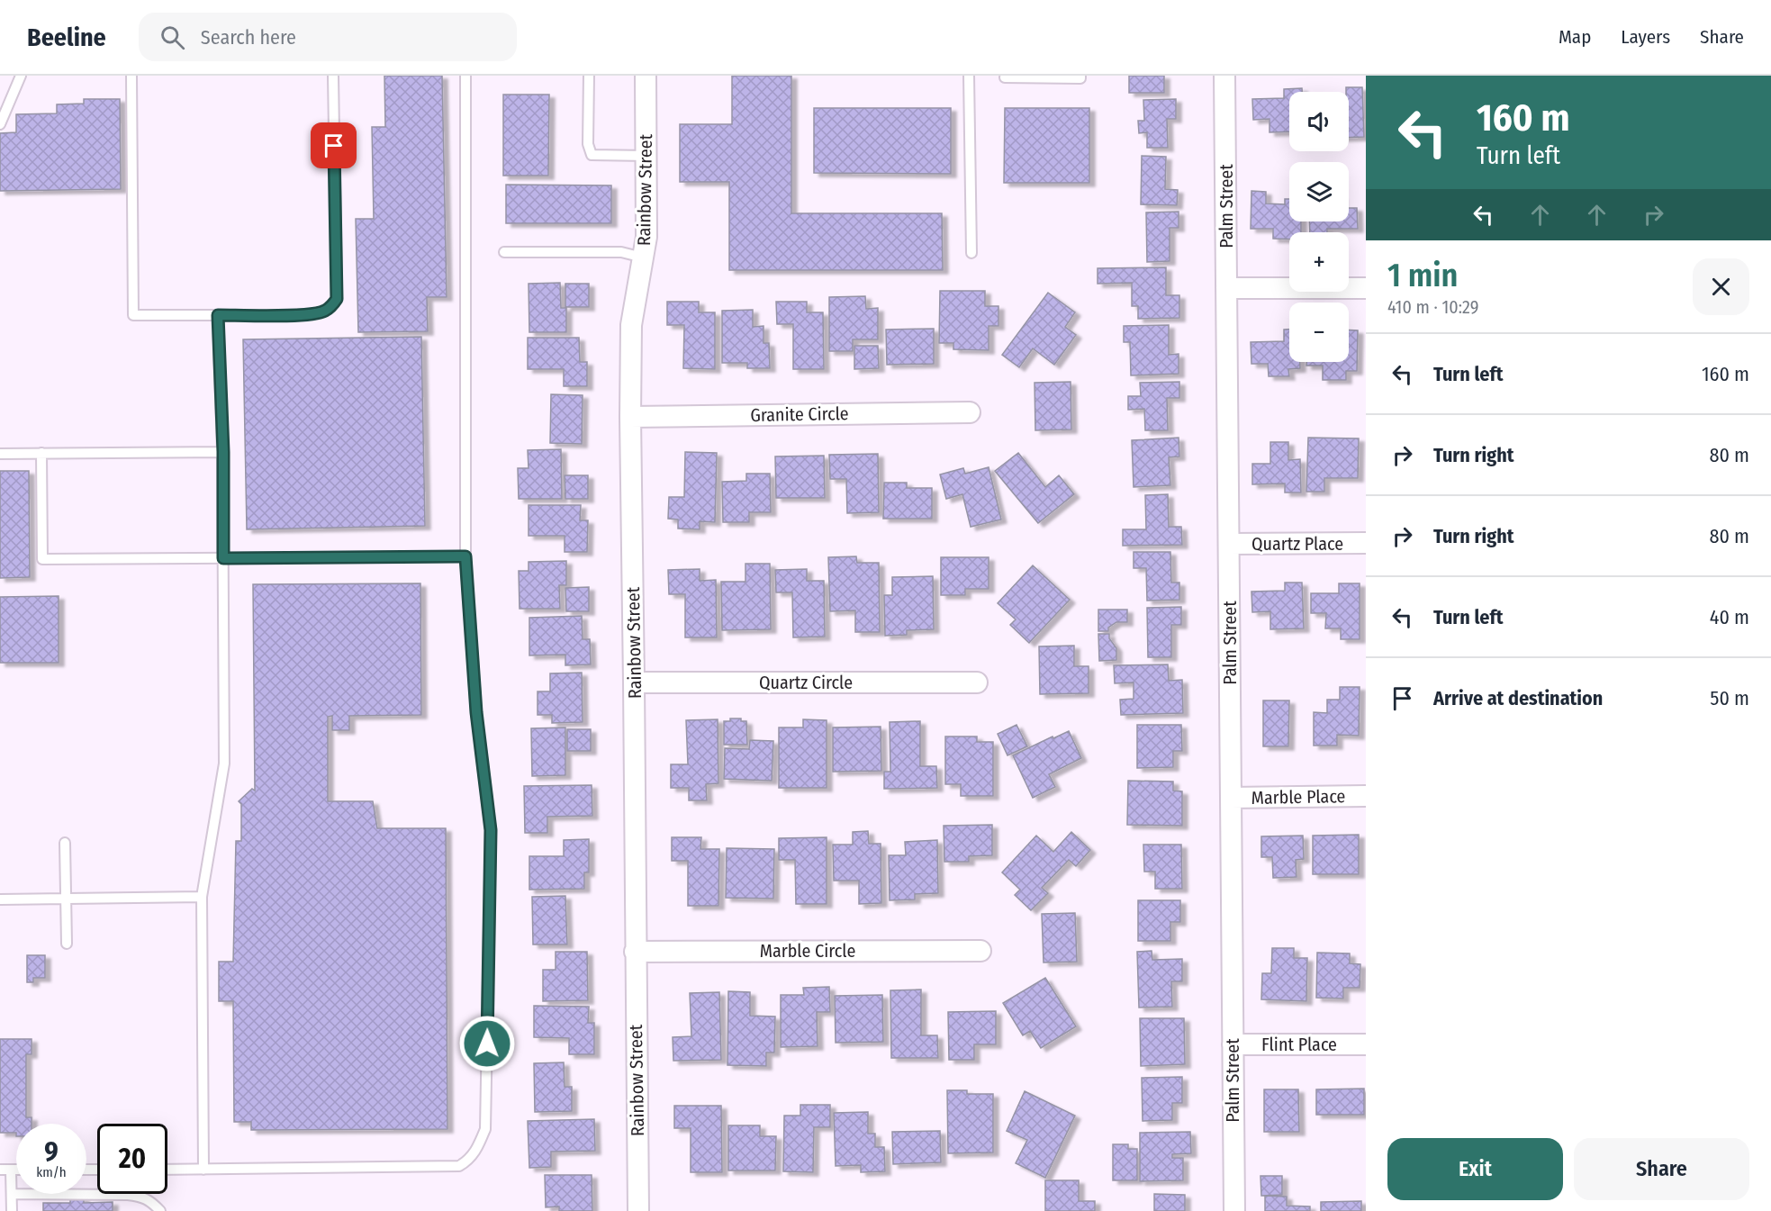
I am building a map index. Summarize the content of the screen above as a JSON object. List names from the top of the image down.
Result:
{
  "streets": {
    "street": [
      "Rainbow Street",
      "Palm Street",
      "Granite Circle",
      "Quartz Place",
      "Quartz Circle",
      "Marble Place",
      "Marble Circle",
      "Flint Place"
    ]
  },
  "crossings": [
    ["Rainbow Street", "Granite Circle"],
    ["Rainbow Street", "Quartz Circle"],
    ["Rainbow Street", "Marble Circle"],
    ["Palm Street", "Quartz Place"],
    ["Palm Street", "Marble Place"],
    ["Palm Street", "Flint Place"]
  ],
  "page": {
    "header": "Beeline",
    "search": "Search here",
    "nav": ["Map", "Layers", "Share"],
    "turn": ["160 m", "Turn left"],
    "map_buttons": ["+", "−"],
    "heading": ["1 min", "410 m · 10:29"],
    "list": [
      {
        "name": "Turn left",
        "value": "160 m"
      },
      {
        "name": "Turn right",
        "value": "80 m"
      },
      {
        "name": "Turn right",
        "value": "80 m"
      },
      {
        "name": "Turn left",
        "value": "40 m"
      },
      {
        "name": "Arrive at destination",
        "value": "50 m"
      }
    ],
    "speed": "9 km/h",
    "limit": "20",
    "buttons": ["Exit", "Share"]
  }
}
